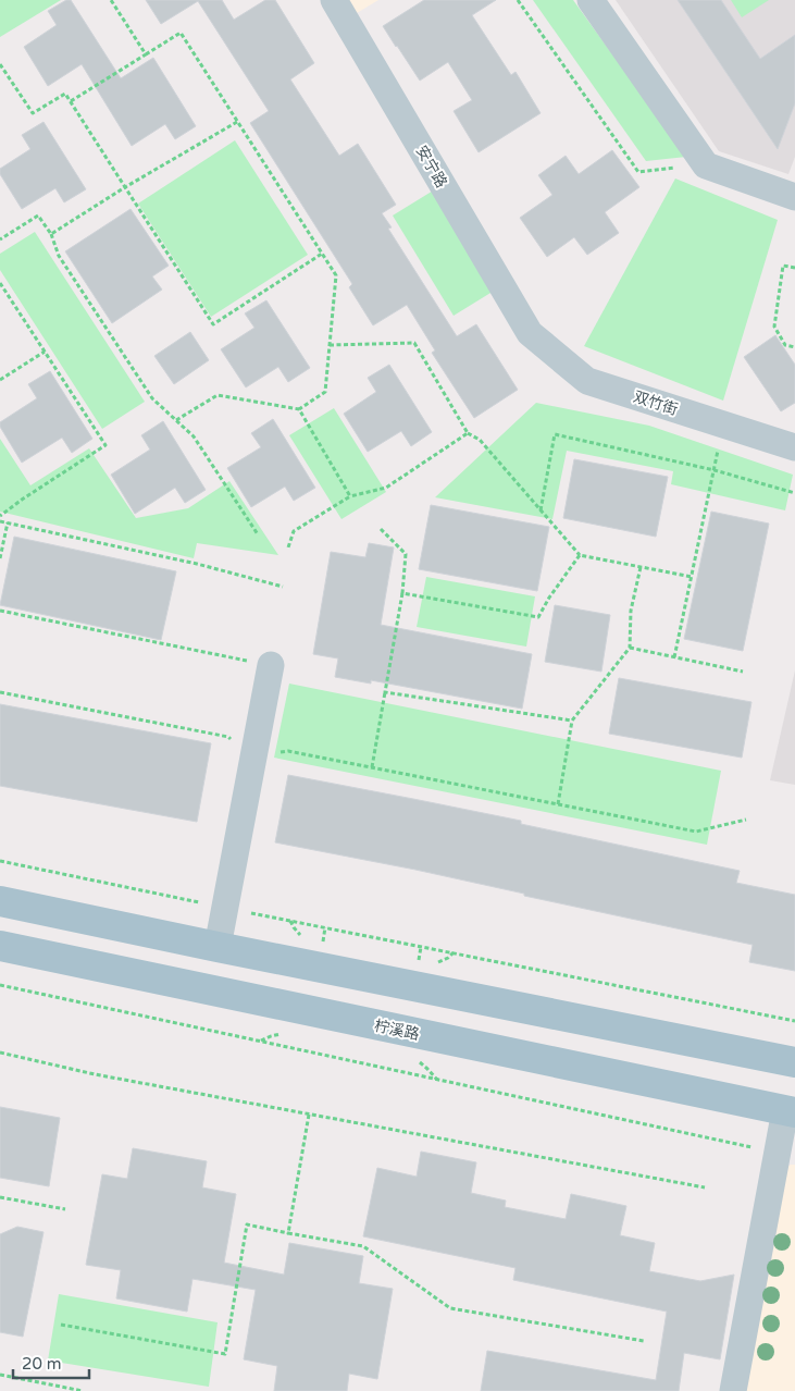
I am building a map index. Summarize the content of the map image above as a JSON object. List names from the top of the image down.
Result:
{
  "streets": {
    "main road": ["柠溪路"],
    "street": ["安宁路", "双竹街"]
  },
  "crossings": [
    ["安宁路", "双竹街"]
  ],
  "scale_bar": "20 m"
}
